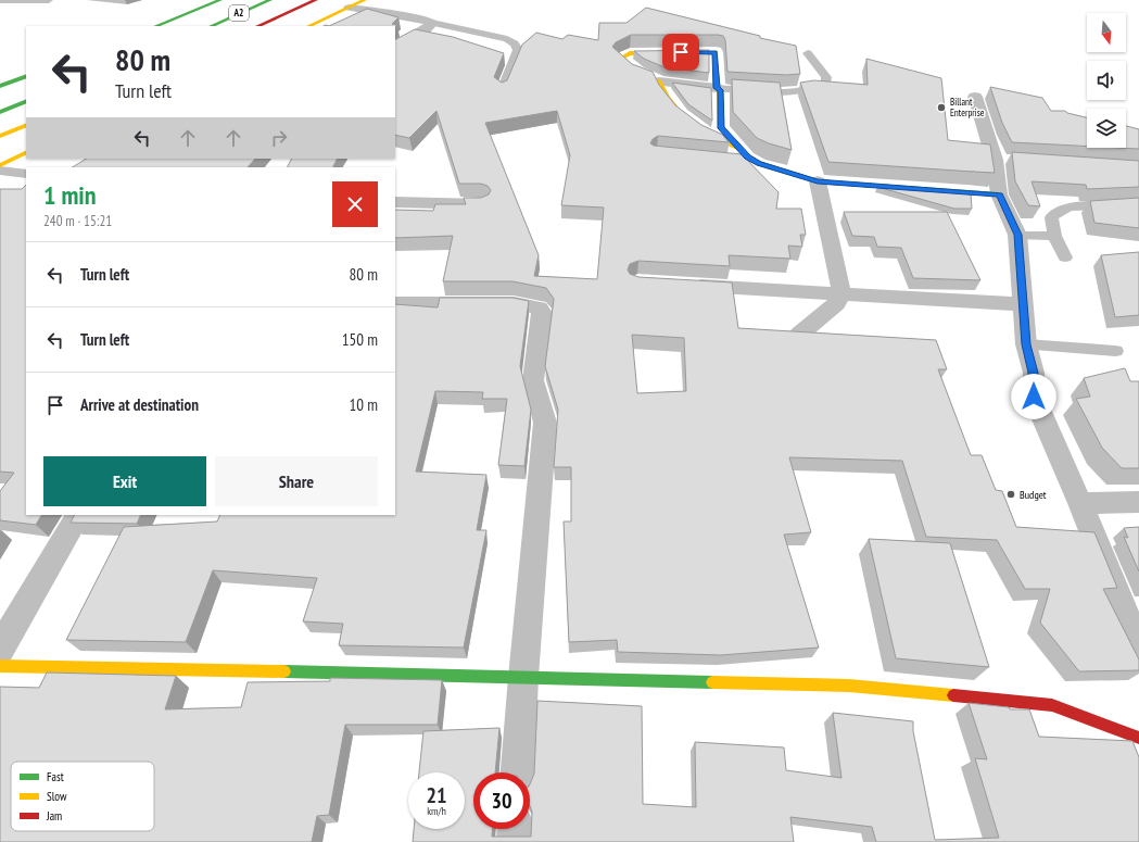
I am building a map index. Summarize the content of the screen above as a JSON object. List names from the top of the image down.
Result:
{
  "streets": {
    "main road": ["A2"]
  },
  "places": ["Billant Enterprise", "Budget"],
  "legend": ["Fast", "Slow", "Jam"],
  "north": "bottom",
  "page": {
    "turn": ["80 m", "Turn left"],
    "heading": ["1 min", "240 m · 15:21"],
    "list": [
      {
        "name": "Turn left",
        "value": "80 m"
      },
      {
        "name": "Turn left",
        "value": "150 m"
      },
      {
        "name": "Arrive at destination",
        "value": "10 m"
      }
    ],
    "buttons": ["Exit", "Share"],
    "speed": "21 km/h",
    "limit": "30"
  }
}
